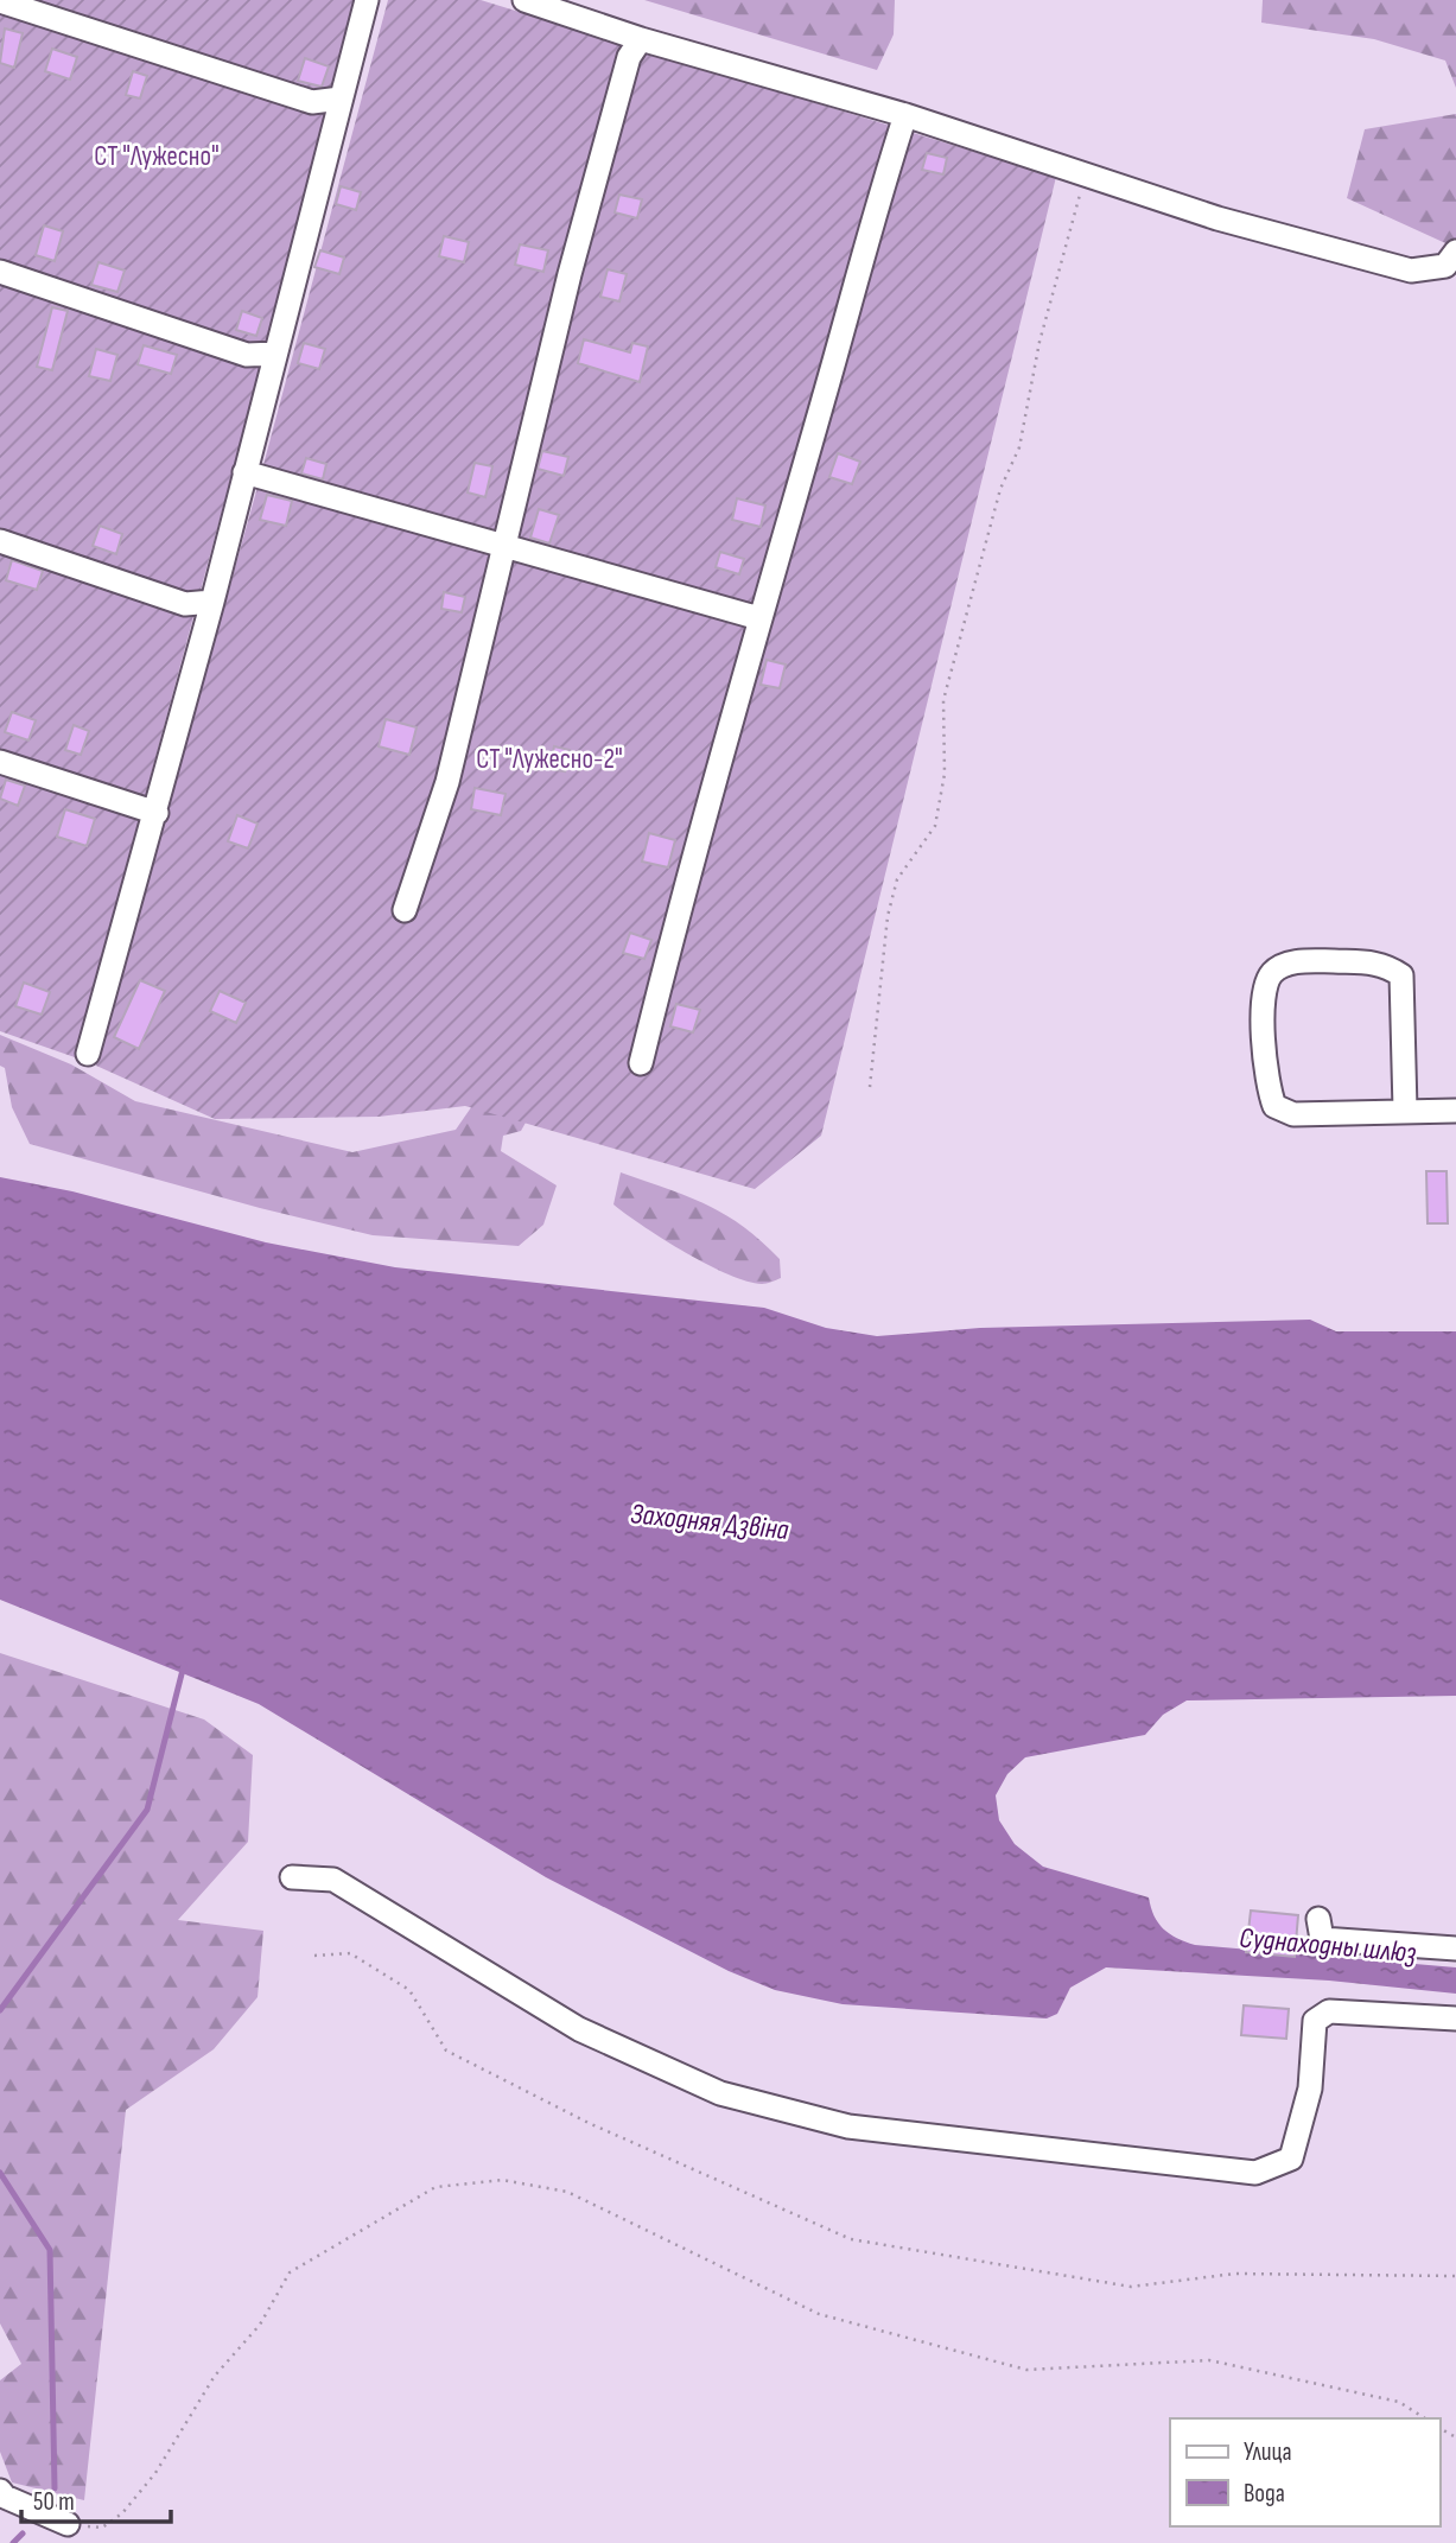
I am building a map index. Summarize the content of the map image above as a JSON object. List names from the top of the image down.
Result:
{
  "water": ["Заходняя Дзвіна", "Суднаходны шлюз"],
  "parks": ["СТ \"Лужесно\"", "СТ \"Лужесно-2\""],
  "legend": ["Улица", "Вода"],
  "scale_bar": "50 m"
}
